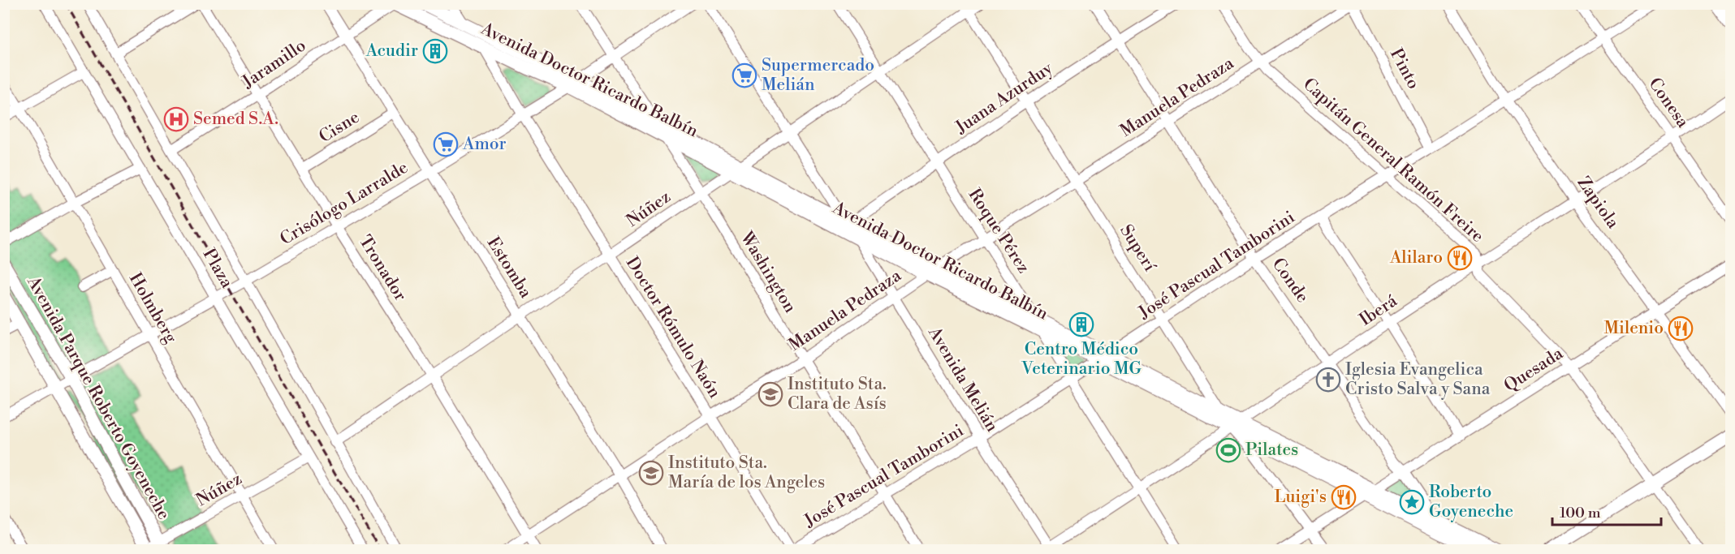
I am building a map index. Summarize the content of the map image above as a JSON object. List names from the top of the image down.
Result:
{
  "streets": {
    "main road": ["Avenida Doctor Ricardo Balbín", "Avenida Parque Roberto Goyeneche"],
    "street": [
      "Jaramillo",
      "Pinto",
      "Manuela Pedraza",
      "Juana Azurduy",
      "Conesa",
      "Cisne",
      "Capitán General Ramón Freire",
      "Zapiola",
      "Crisólogo Larralde",
      "Núñez",
      "Roque Pérez",
      "Superí",
      "José Pascual Tamborini",
      "Estomba",
      "Plaza",
      "Tronador",
      "Washington",
      "Conde",
      "Holmberg",
      "Iberá",
      "Doctor Rómulo Naón",
      "Quesada",
      "Avenida Melián"
    ]
  },
  "crossings": [
    ["Jaramillo", "Avenida Doctor Ricardo Balbín"],
    ["Jaramillo", "Estomba"],
    ["Jaramillo", "Plaza"],
    ["Jaramillo", "Tronador"],
    ["Pinto", "Manuela Pedraza"],
    ["Pinto", "José Pascual Tamborini"],
    ["Avenida Doctor Ricardo Balbín", "Manuela Pedraza"],
    ["Avenida Doctor Ricardo Balbín", "Juana Azurduy"],
    ["Avenida Doctor Ricardo Balbín", "Crisólogo Larralde"],
    ["Avenida Doctor Ricardo Balbín", "Núñez"],
    ["Avenida Doctor Ricardo Balbín", "Roque Pérez"],
    ["Avenida Doctor Ricardo Balbín", "Superí"],
    ["Avenida Doctor Ricardo Balbín", "José Pascual Tamborini"],
    ["Avenida Doctor Ricardo Balbín", "Washington"],
    ["Avenida Doctor Ricardo Balbín", "Conde"],
    ["Avenida Doctor Ricardo Balbín", "Iberá"],
    ["Avenida Doctor Ricardo Balbín", "Doctor Rómulo Naón"],
    ["Avenida Doctor Ricardo Balbín", "Quesada"],
    ["Avenida Doctor Ricardo Balbín", "Avenida Melián"],
    ["Manuela Pedraza", "Capitán General Ramón Freire"],
    ["Manuela Pedraza", "Roque Pérez"],
    ["Manuela Pedraza", "Superí"],
    ["Manuela Pedraza", "Estomba"],
    ["Manuela Pedraza", "Tronador"],
    ["Manuela Pedraza", "Washington"],
    ["Manuela Pedraza", "Conde"],
    ["Manuela Pedraza", "Doctor Rómulo Naón"],
    ["Manuela Pedraza", "Avenida Melián"],
    ["Juana Azurduy", "Roque Pérez"],
    ["Juana Azurduy", "Superí"],
    ["Juana Azurduy", "Conde"],
    ["Juana Azurduy", "Avenida Melián"],
    ["Conesa", "José Pascual Tamborini"],
    ["Conesa", "Iberá"],
    ["Cisne", "Estomba"],
    ["Cisne", "Tronador"],
    ["Capitán General Ramón Freire", "José Pascual Tamborini"],
    ["Capitán General Ramón Freire", "Iberá"],
    ["Capitán General Ramón Freire", "Quesada"],
    ["Zapiola", "José Pascual Tamborini"],
    ["Zapiola", "Iberá"],
    ["Zapiola", "Quesada"],
    ["Crisólogo Larralde", "Estomba"],
    ["Crisólogo Larralde", "Plaza"],
    ["Crisólogo Larralde", "Tronador"],
    ["Crisólogo Larralde", "Holmberg"],
    ["Crisólogo Larralde", "Doctor Rómulo Naón"],
    ["Crisólogo Larralde", "Avenida Parque Roberto Goyeneche"],
    ["Núñez", "Roque Pérez"],
    ["Núñez", "Superí"],
    ["Núñez", "Estomba"],
    ["Núñez", "Plaza"],
    ["Núñez", "Tronador"],
    ["Núñez", "Washington"],
    ["Núñez", "Holmberg"],
    ["Núñez", "Doctor Rómulo Naón"],
    ["Núñez", "Avenida Melián"],
    ["Núñez", "Avenida Parque Roberto Goyeneche"],
    ["Roque Pérez", "José Pascual Tamborini"],
    ["Roque Pérez", "Iberá"],
    ["Superí", "José Pascual Tamborini"],
    ["José Pascual Tamborini", "Washington"],
    ["José Pascual Tamborini", "Conde"],
    ["José Pascual Tamborini", "Doctor Rómulo Naón"],
    ["José Pascual Tamborini", "Avenida Melián"],
    ["Conde", "Iberá"],
    ["Conde", "Quesada"],
    ["Iberá", "Avenida Melián"]
  ],
  "places": {
    "building": ["Acudir", "Centro Médico Veterinario MG"],
    "supermarket": ["Supermercado Melián", "Amor"],
    "hospital": ["Semed S.A."],
    "restaurant": ["Alilaro", "Milenio", "Luigi's"],
    "church": ["Iglesia Evangelica Cristo Salva y Sana"],
    "school or university": ["Instituto Sta. Clara de Asís", "Instituto Sta. María de los Angeles"],
    "sports": ["Pilates"],
    "place": ["Roberto Goyeneche"]
  },
  "scale_bar": "100 m"
}
